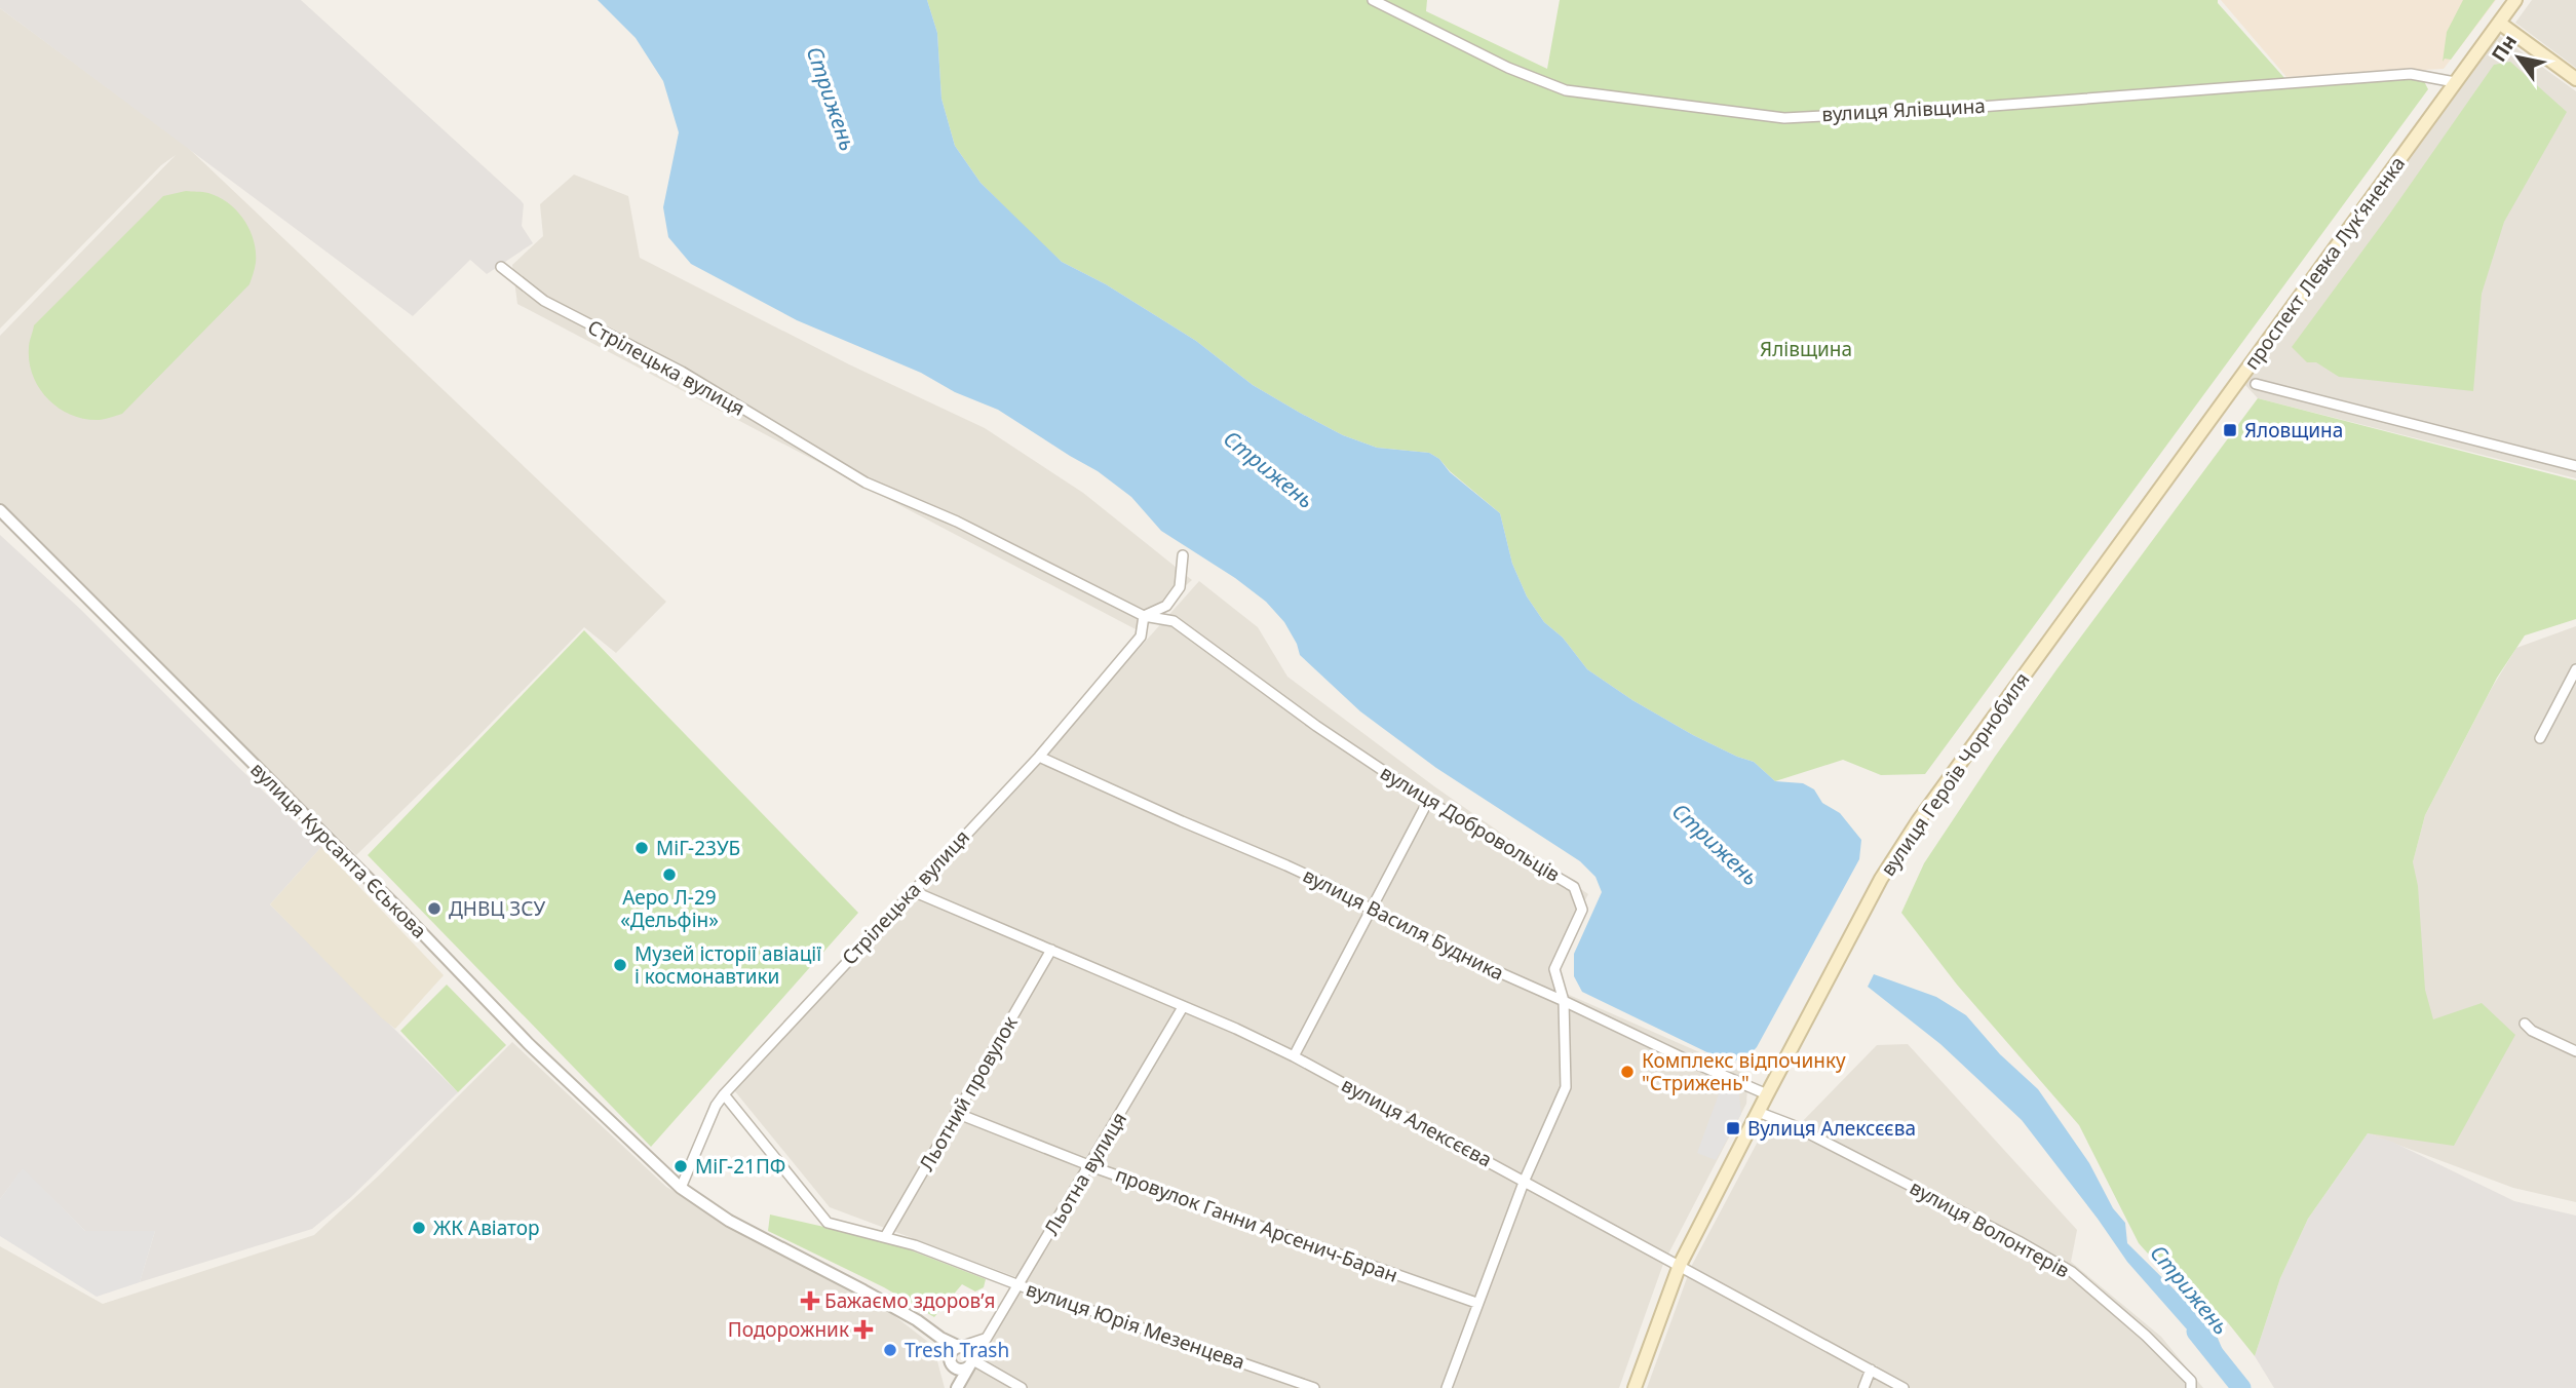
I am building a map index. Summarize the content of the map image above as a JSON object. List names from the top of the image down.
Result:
{
  "streets": {
    "main road": ["проспект Левка Лукʼяненка", "вулиця Героїв Чорнобиля"],
    "street": [
      "вулиця Ялівщина",
      "Стрілецька вулиця",
      "вулиця Добровольців",
      "вулиця Курсанта Єськова",
      "вулиця Василя Будника",
      "Льотний провулок",
      "вулиця Алексєєва",
      "Льотна вулиця",
      "провулок Ганни Арсенич-Баран",
      "вулиця Волонтерів",
      "вулиця Юрія Мезенцева"
    ]
  },
  "crossings": [
    ["вулиця Ялівщина", "проспект Левка Лукʼяненка"],
    ["проспект Левка Лукʼяненка", "вулиця Героїв Чорнобиля"],
    ["Стрілецька вулиця", "вулиця Добровольців"],
    ["Стрілецька вулиця", "вулиця Курсанта Єськова"],
    ["Стрілецька вулиця", "вулиця Василя Будника"],
    ["Стрілецька вулиця", "вулиця Алексєєва"],
    ["Стрілецька вулиця", "вулиця Юрія Мезенцева"],
    ["вулиця Героїв Чорнобиля", "вулиця Василя Будника"],
    ["вулиця Героїв Чорнобиля", "вулиця Алексєєва"],
    ["вулиця Героїв Чорнобиля", "вулиця Волонтерів"],
    ["вулиця Добровольців", "вулиця Василя Будника"],
    ["вулиця Добровольців", "вулиця Алексєєва"],
    ["вулиця Добровольців", "провулок Ганни Арсенич-Баран"],
    ["Льотний провулок", "вулиця Алексєєва"],
    ["Льотний провулок", "провулок Ганни Арсенич-Баран"],
    ["Льотний провулок", "вулиця Юрія Мезенцева"],
    ["вулиця Алексєєва", "Льотна вулиця"],
    ["Льотна вулиця", "провулок Ганни Арсенич-Баран"],
    ["Льотна вулиця", "вулиця Юрія Мезенцева"]
  ],
  "water": ["Стрижень"],
  "parks": ["Ялівщина"],
  "places": {
    "transit": ["Яловщина", "Вулиця Алексєєва"],
    "other": [
      "МіГ-23УБ",
      "Аеро Л-29 «Дельфін»",
      "ДНВЦ ЗСУ",
      "Музей історії авіації і космонавтики",
      "Комплекс відпочинку \"Стрижень\"",
      "МіГ-21ПФ",
      "ЖК Авіатор",
      "Tresh Trash"
    ],
    "health": ["Бажаємо здоров’я", "Подорожник"]
  },
  "north": "top left"
}
